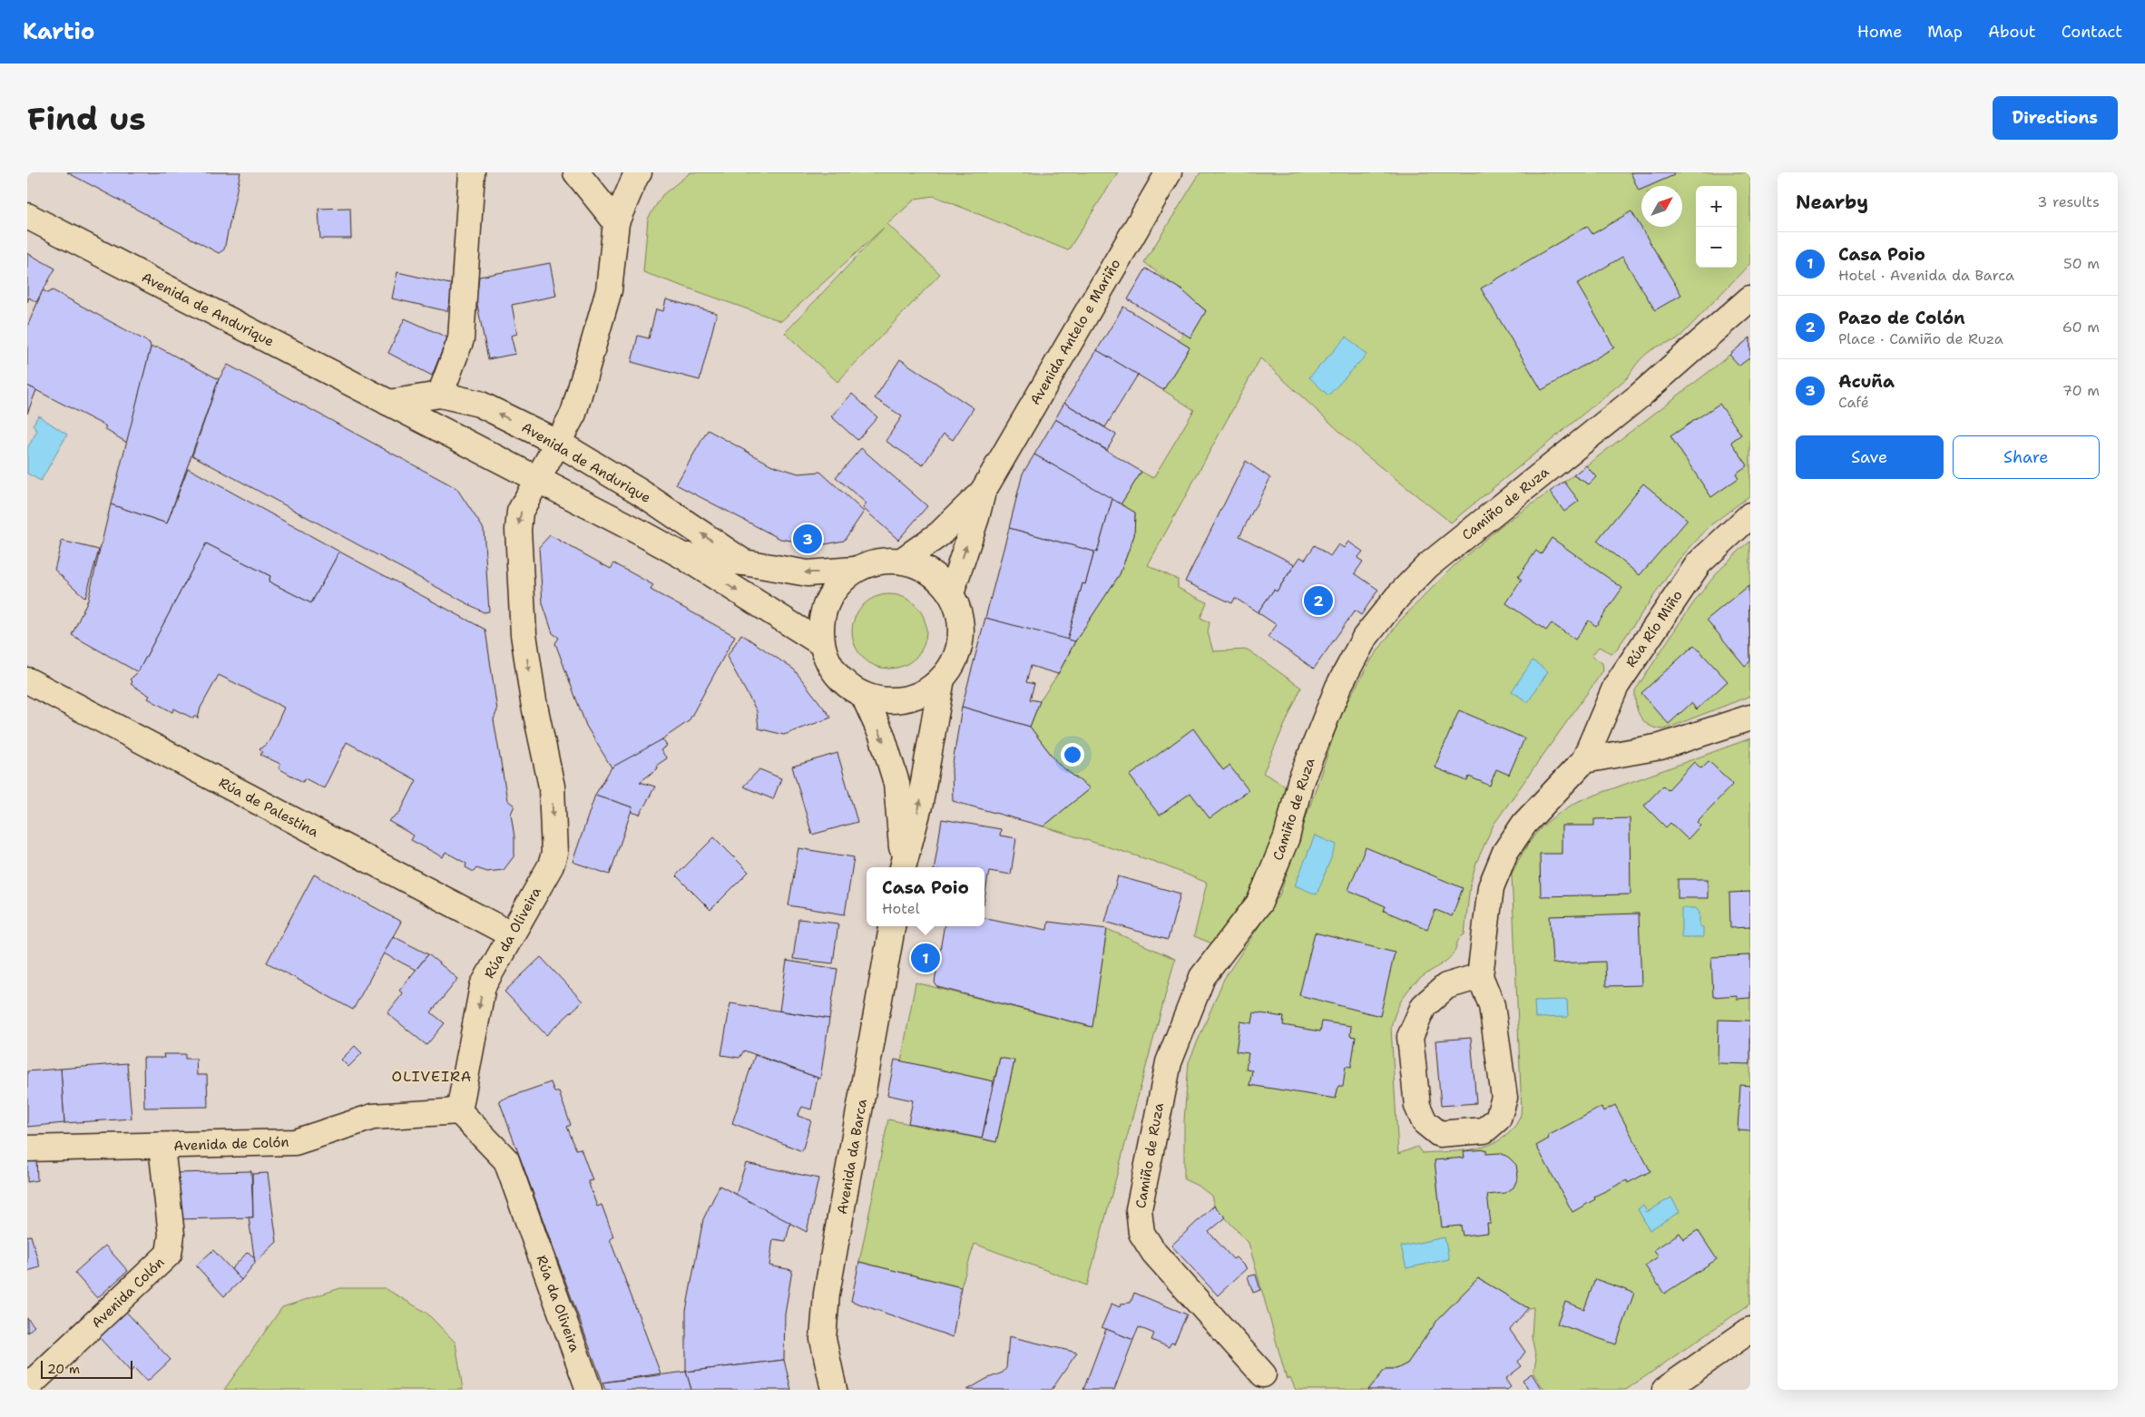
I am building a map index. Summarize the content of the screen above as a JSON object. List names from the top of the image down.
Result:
{
  "streets": {
    "street": [
      "Avenida de Andurique",
      "Avenida Antelo e Mariño",
      "Camiño de Ruza",
      "Rúa Río Miño",
      "Rúa de Palestina",
      "Rúa da Oliveira",
      "Avenida de Colón",
      "Avenida da Barca",
      "Avenida Colón"
    ]
  },
  "crossings": [
    ["Avenida de Andurique", "Avenida Antelo e Mariño"],
    ["Avenida de Andurique", "Rúa da Oliveira"],
    ["Rúa de Palestina", "Rúa da Oliveira"],
    ["Rúa da Oliveira", "Avenida de Colón"],
    ["Avenida de Colón", "Avenida Colón"]
  ],
  "one_way": ["Rúa da Oliveira"],
  "districts": ["OLIVEIRA"],
  "scale_bar": "20 m",
  "north": "top right",
  "page": {
    "header": "Kartio",
    "nav": [
      "Home",
      "Map",
      "About",
      "Contact"
    ],
    "buttons": [
      "Directions",
      ["Save", "Share"]
    ],
    "title": "Find us",
    "heading": ["Nearby", "3 results"],
    "map_buttons": ["+", "−"],
    "list": [
      {
        "mark": "1",
        "name": "Casa Poio",
        "note": "Hotel · Avenida da Barca",
        "value": "50 m"
      },
      {
        "mark": "2",
        "name": "Pazo de Colón",
        "note": "Place · Camiño de Ruza",
        "value": "60 m"
      },
      {
        "mark": "3",
        "name": "Acuña",
        "note": "Café",
        "value": "70 m"
      }
    ],
    "pins": ["3", "2", "1"],
    "popup": ["Casa Poio", "Hotel"],
    "scale": "20 m"
  }
}
